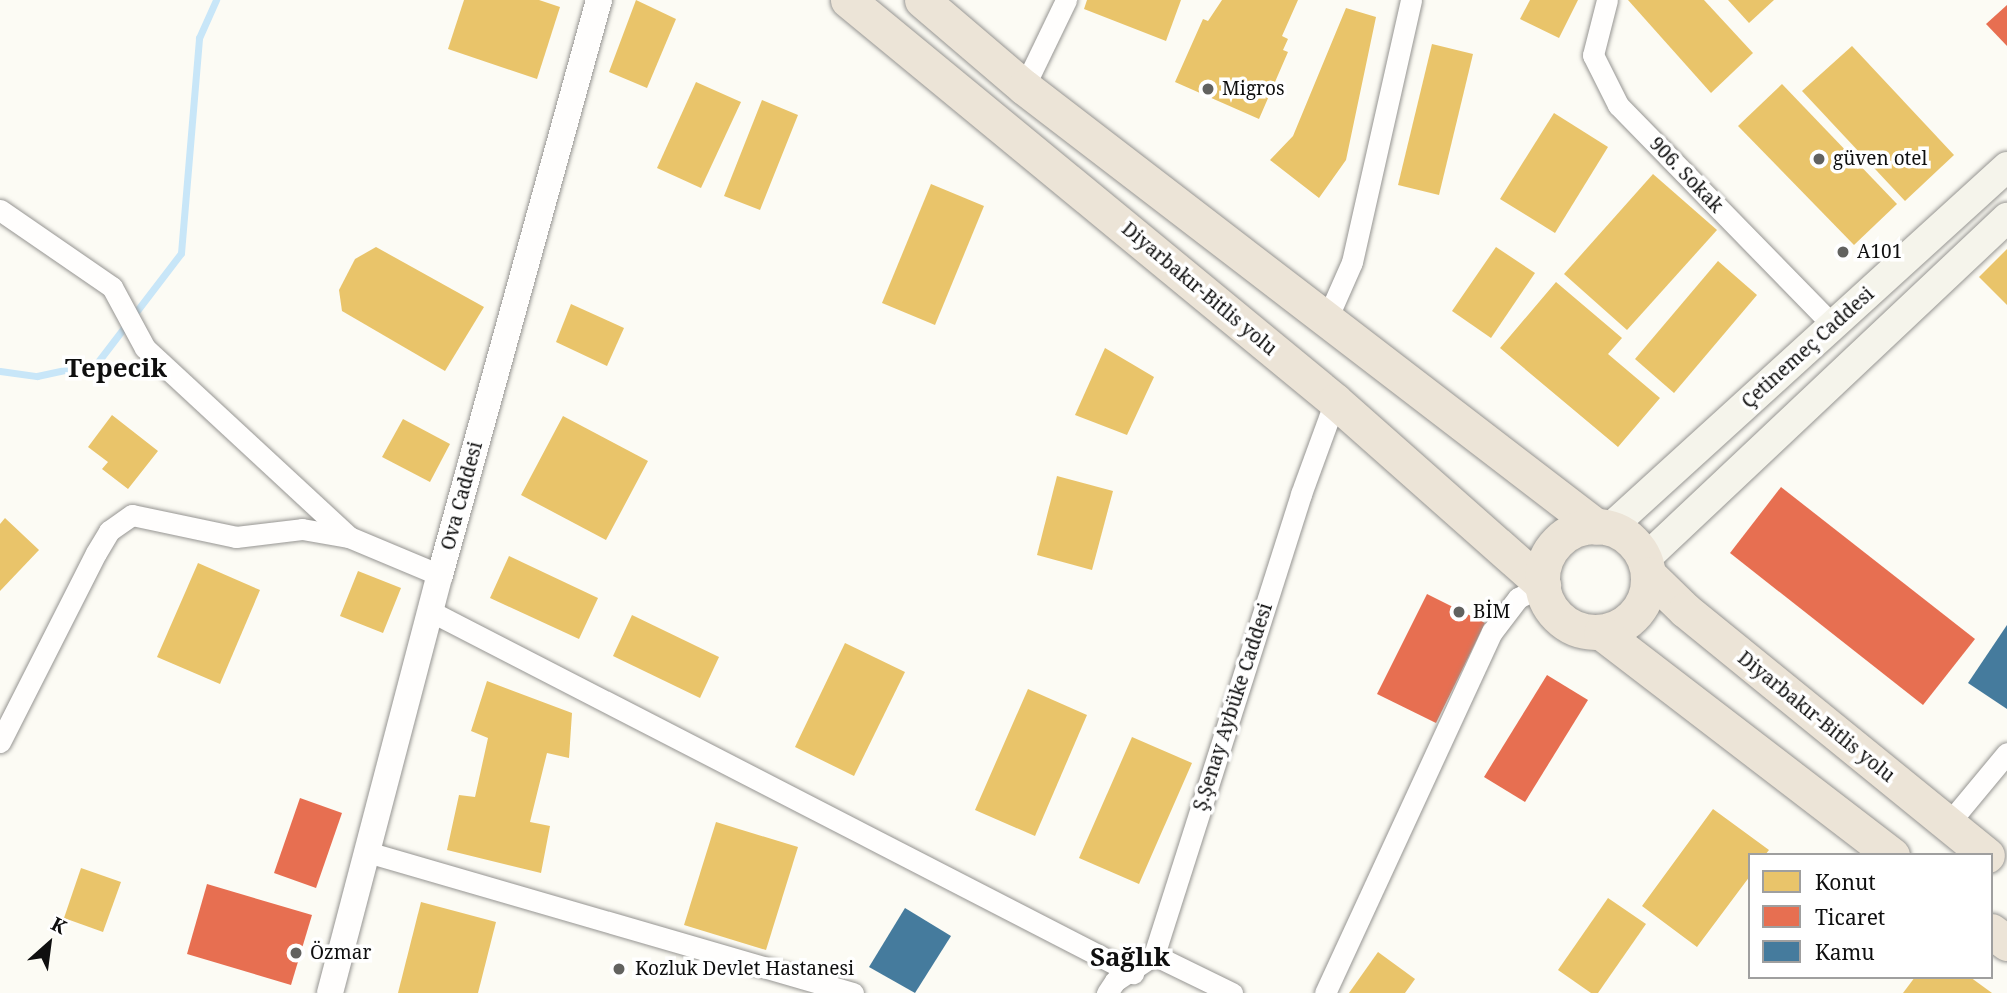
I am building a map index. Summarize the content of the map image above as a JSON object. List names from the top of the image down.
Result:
{
  "streets": {
    "highway": ["Diyarbakır-Bitlis yolu"],
    "main road": ["Çetinemeç Caddesi"],
    "street": ["906. Sokak", "Ova Caddesi", "Ş.Şenay Aybüke Caddesi"]
  },
  "crossings": [
    ["906. Sokak", "Çetinemeç Caddesi"],
    ["Diyarbakır-Bitlis yolu", "Çetinemeç Caddesi"],
    ["Diyarbakır-Bitlis yolu", "Ş.Şenay Aybüke Caddesi"]
  ],
  "districts": ["Tepecik", "Sağlık"],
  "places": [
    "Migros",
    "güven otel",
    "A101",
    "BİM",
    "Özmar",
    "Kozluk Devlet Hastanesi"
  ],
  "legend": ["Konut", "Ticaret", "Kamu"],
  "north": "top right"
}
